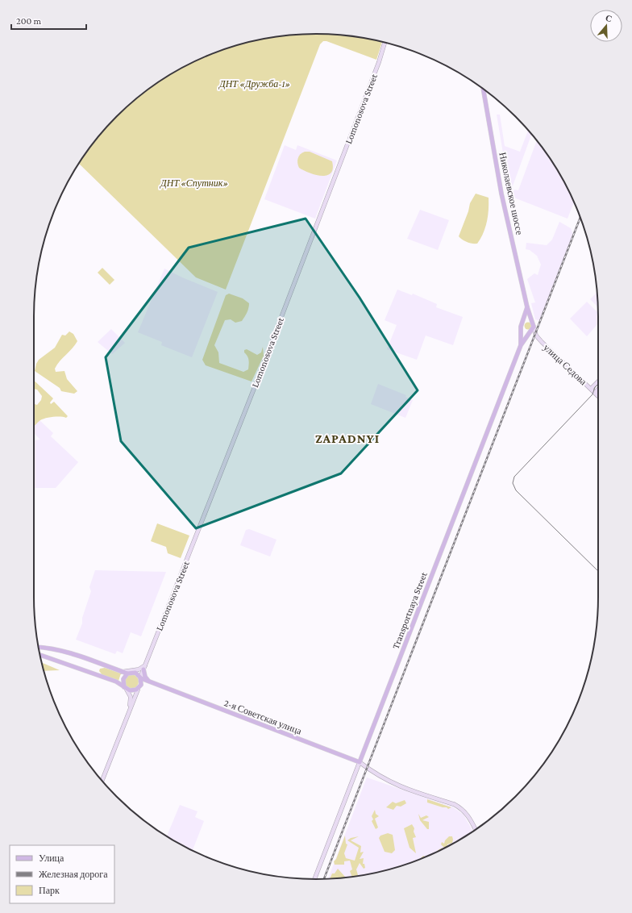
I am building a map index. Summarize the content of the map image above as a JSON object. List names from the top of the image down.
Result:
{
  "streets": {
    "main road": ["Николаевское шоссе", "Transportnaya Street", "2-я Советская улица"],
    "street": ["Lomonosova Street", "улица Седова"]
  },
  "crossings": [
    ["Lomonosova Street", "2-я Советская улица"],
    ["Николаевское шоссе", "улица Седова"],
    ["Transportnaya Street", "2-я Советская улица"]
  ],
  "districts": ["ZAPADNYI"],
  "parks": ["ДНТ «Дружба-1»", "ДНТ «Спутник»"],
  "legend": ["Улица", "Железная дорога", "Парк"],
  "scale_bar": "200 m",
  "north": "top"
}
